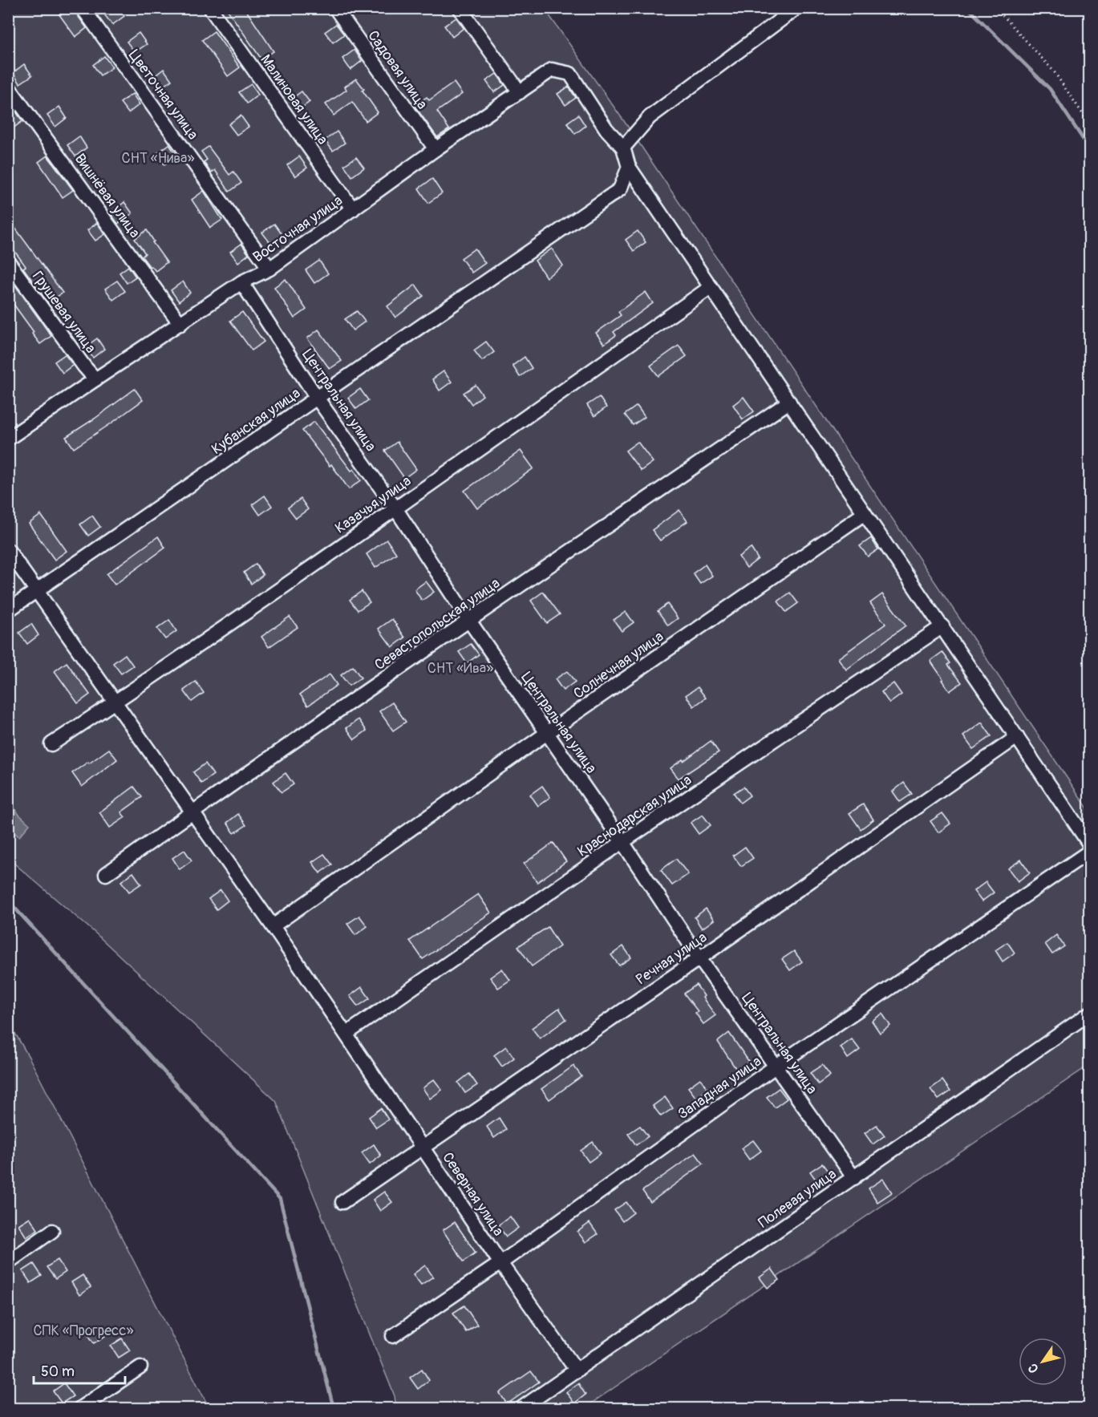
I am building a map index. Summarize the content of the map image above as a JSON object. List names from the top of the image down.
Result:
{
  "streets": {
    "street": [
      "Садовая улица",
      "Цветочная улица",
      "Малиновая улица",
      "Вишнёвая улица",
      "Восточная улица",
      "Грушевая улица",
      "Центральная улица",
      "Кубанская улица",
      "Казачья улица",
      "Севастопольская улица",
      "Солнечная улица",
      "Краснодарская улица",
      "Речная улица",
      "Западная улица",
      "Северная улица",
      "Полевая улица"
    ]
  },
  "crossings": [
    ["Садовая улица", "Восточная улица"],
    ["Цветочная улица", "Восточная улица"],
    ["Малиновая улица", "Восточная улица"],
    ["Вишнёвая улица", "Восточная улица"],
    ["Восточная улица", "Грушевая улица"],
    ["Восточная улица", "Центральная улица"],
    ["Центральная улица", "Кубанская улица"],
    ["Центральная улица", "Казачья улица"],
    ["Центральная улица", "Севастопольская улица"],
    ["Центральная улица", "Солнечная улица"],
    ["Центральная улица", "Краснодарская улица"],
    ["Центральная улица", "Речная улица"],
    ["Центральная улица", "Западная улица"],
    ["Центральная улица", "Полевая улица"],
    ["Кубанская улица", "Северная улица"],
    ["Казачья улица", "Северная улица"],
    ["Севастопольская улица", "Северная улица"],
    ["Солнечная улица", "Северная улица"],
    ["Краснодарская улица", "Северная улица"],
    ["Речная улица", "Северная улица"],
    ["Западная улица", "Северная улица"],
    ["Северная улица", "Полевая улица"]
  ],
  "parks": ["СНТ «Нива»", "СНТ «Ива»", "СПК «Прогресс»"],
  "scale_bar": "50 m",
  "north": "bottom left"
}
